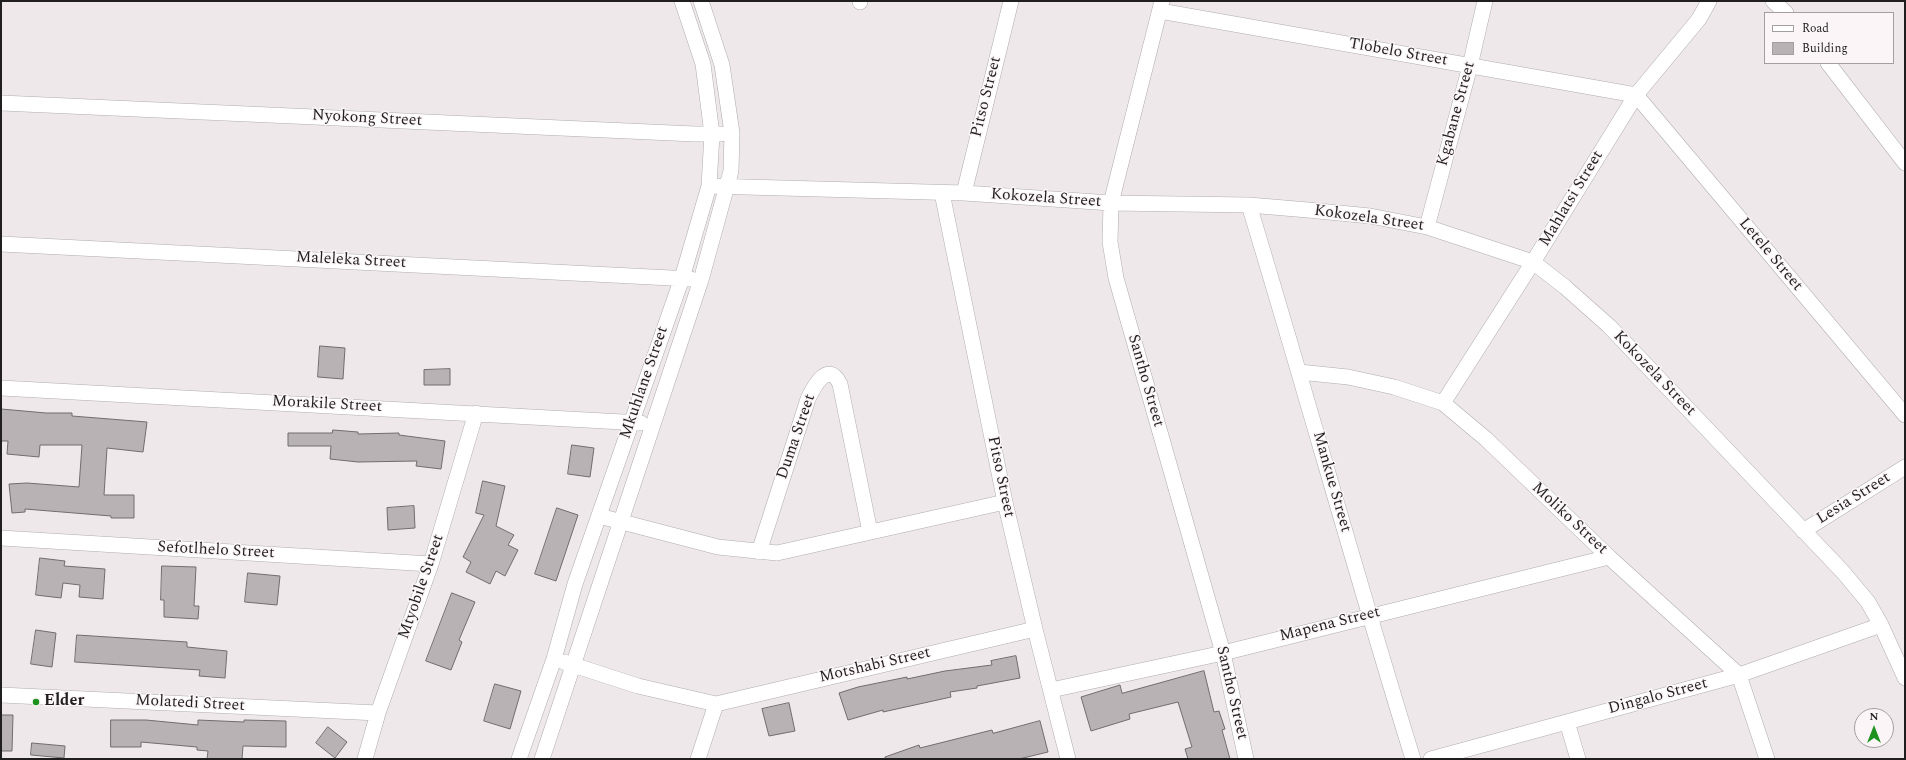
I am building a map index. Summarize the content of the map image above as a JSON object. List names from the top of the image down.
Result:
{
  "streets": {
    "street": [
      "Tlobelo Street",
      "Pitso Street",
      "Kgabane Street",
      "Nyokong Street",
      "Kokozela Street",
      "Mahlatsi Street",
      "Letele Street",
      "Maleleka Street",
      "Santho Street",
      "Mkuhlane Street",
      "Morakile Street",
      "Duma Street",
      "Mankue Street",
      "Lesia Street",
      "Moliko Street",
      "Sefotlhelo Street",
      "Mtyobile Street",
      "Mapena Street",
      "Motshabi Street",
      "Dingalo Street",
      "Molatedi Street"
    ]
  },
  "crossings": [
    ["Tlobelo Street", "Kgabane Street"],
    ["Tlobelo Street", "Mahlatsi Street"],
    ["Tlobelo Street", "Letele Street"],
    ["Tlobelo Street", "Santho Street"],
    ["Pitso Street", "Kokozela Street"],
    ["Pitso Street", "Mapena Street"],
    ["Pitso Street", "Motshabi Street"],
    ["Kgabane Street", "Kokozela Street"],
    ["Nyokong Street", "Mkuhlane Street"],
    ["Kokozela Street", "Mahlatsi Street"],
    ["Kokozela Street", "Santho Street"],
    ["Kokozela Street", "Mkuhlane Street"],
    ["Kokozela Street", "Mankue Street"],
    ["Kokozela Street", "Lesia Street"],
    ["Kokozela Street", "Dingalo Street"],
    ["Mahlatsi Street", "Letele Street"],
    ["Mahlatsi Street", "Moliko Street"],
    ["Maleleka Street", "Mkuhlane Street"],
    ["Santho Street", "Mapena Street"],
    ["Mkuhlane Street", "Morakile Street"],
    ["Mkuhlane Street", "Motshabi Street"],
    ["Morakile Street", "Mtyobile Street"],
    ["Mankue Street", "Moliko Street"],
    ["Mankue Street", "Mapena Street"],
    ["Moliko Street", "Mapena Street"],
    ["Moliko Street", "Dingalo Street"],
    ["Sefotlhelo Street", "Mtyobile Street"],
    ["Mtyobile Street", "Molatedi Street"]
  ],
  "places": ["Elder"],
  "legend": ["Road", "Building"],
  "north": "top"
}
